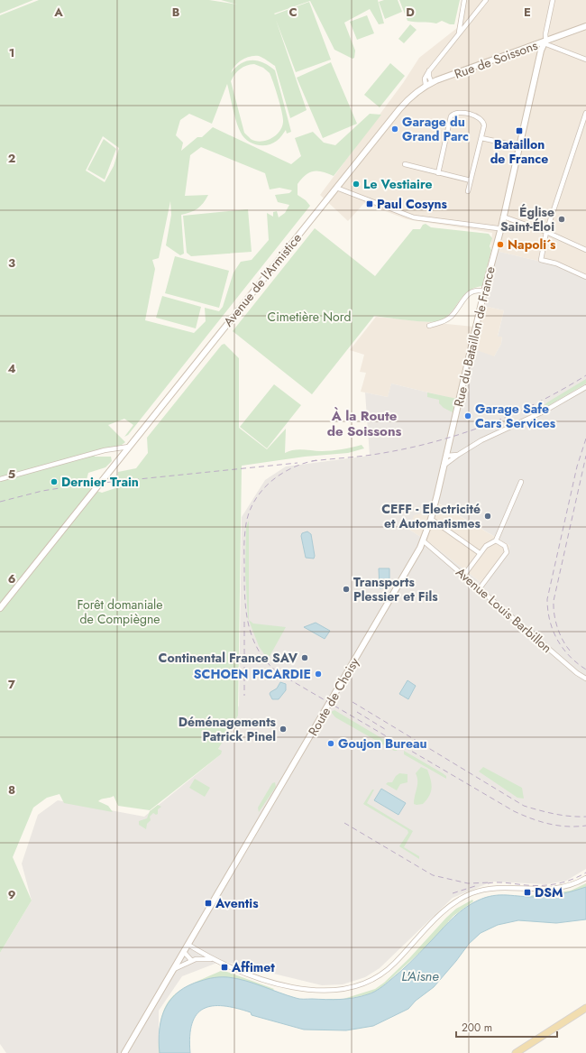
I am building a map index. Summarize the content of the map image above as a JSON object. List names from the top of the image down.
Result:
{
  "streets": {
    "street": [
      "Rue de Soissons",
      "Avenue de l'Armistice",
      "Rue du Bataillon de France",
      "Avenue Louis Barbillon",
      "Route de Choisy"
    ]
  },
  "crossings": [
    ["Rue de Soissons", "Avenue de l'Armistice"],
    ["Rue de Soissons", "Rue du Bataillon de France"],
    ["Rue du Bataillon de France", "Route de Choisy"],
    ["Avenue Louis Barbillon", "Route de Choisy"]
  ],
  "districts": ["À la Route de Soissons"],
  "water": ["L'Aisne"],
  "parks": ["Cimetière Nord", "Forêt domaniale de Compiègne"],
  "places": {
    "other": [
      "Garage du Grand Parc",
      "Le Vestiaire",
      "Église Saint-Éloi",
      "Napoli´s",
      "Garage Safe Cars Services",
      "Dernier Train",
      "CEFF - Electricité et Automatismes",
      "Transports Plessier et Fils",
      "Continental France SAV",
      "SCHOEN PICARDIE",
      "Déménagements Patrick Pinel",
      "Goujon Bureau"
    ],
    "transit": [
      "Bataillon de France",
      "Paul Cosyns",
      "DSM",
      "Aventis",
      "Affimet"
    ]
  },
  "scale_bar": "200 m",
  "grid": {
    "columns": [
      "A",
      "B",
      "C",
      "D",
      "E"
    ],
    "rows": [
      "1",
      "2",
      "3",
      "4",
      "5",
      "6",
      "7",
      "8",
      "9"
    ]
  }
}
